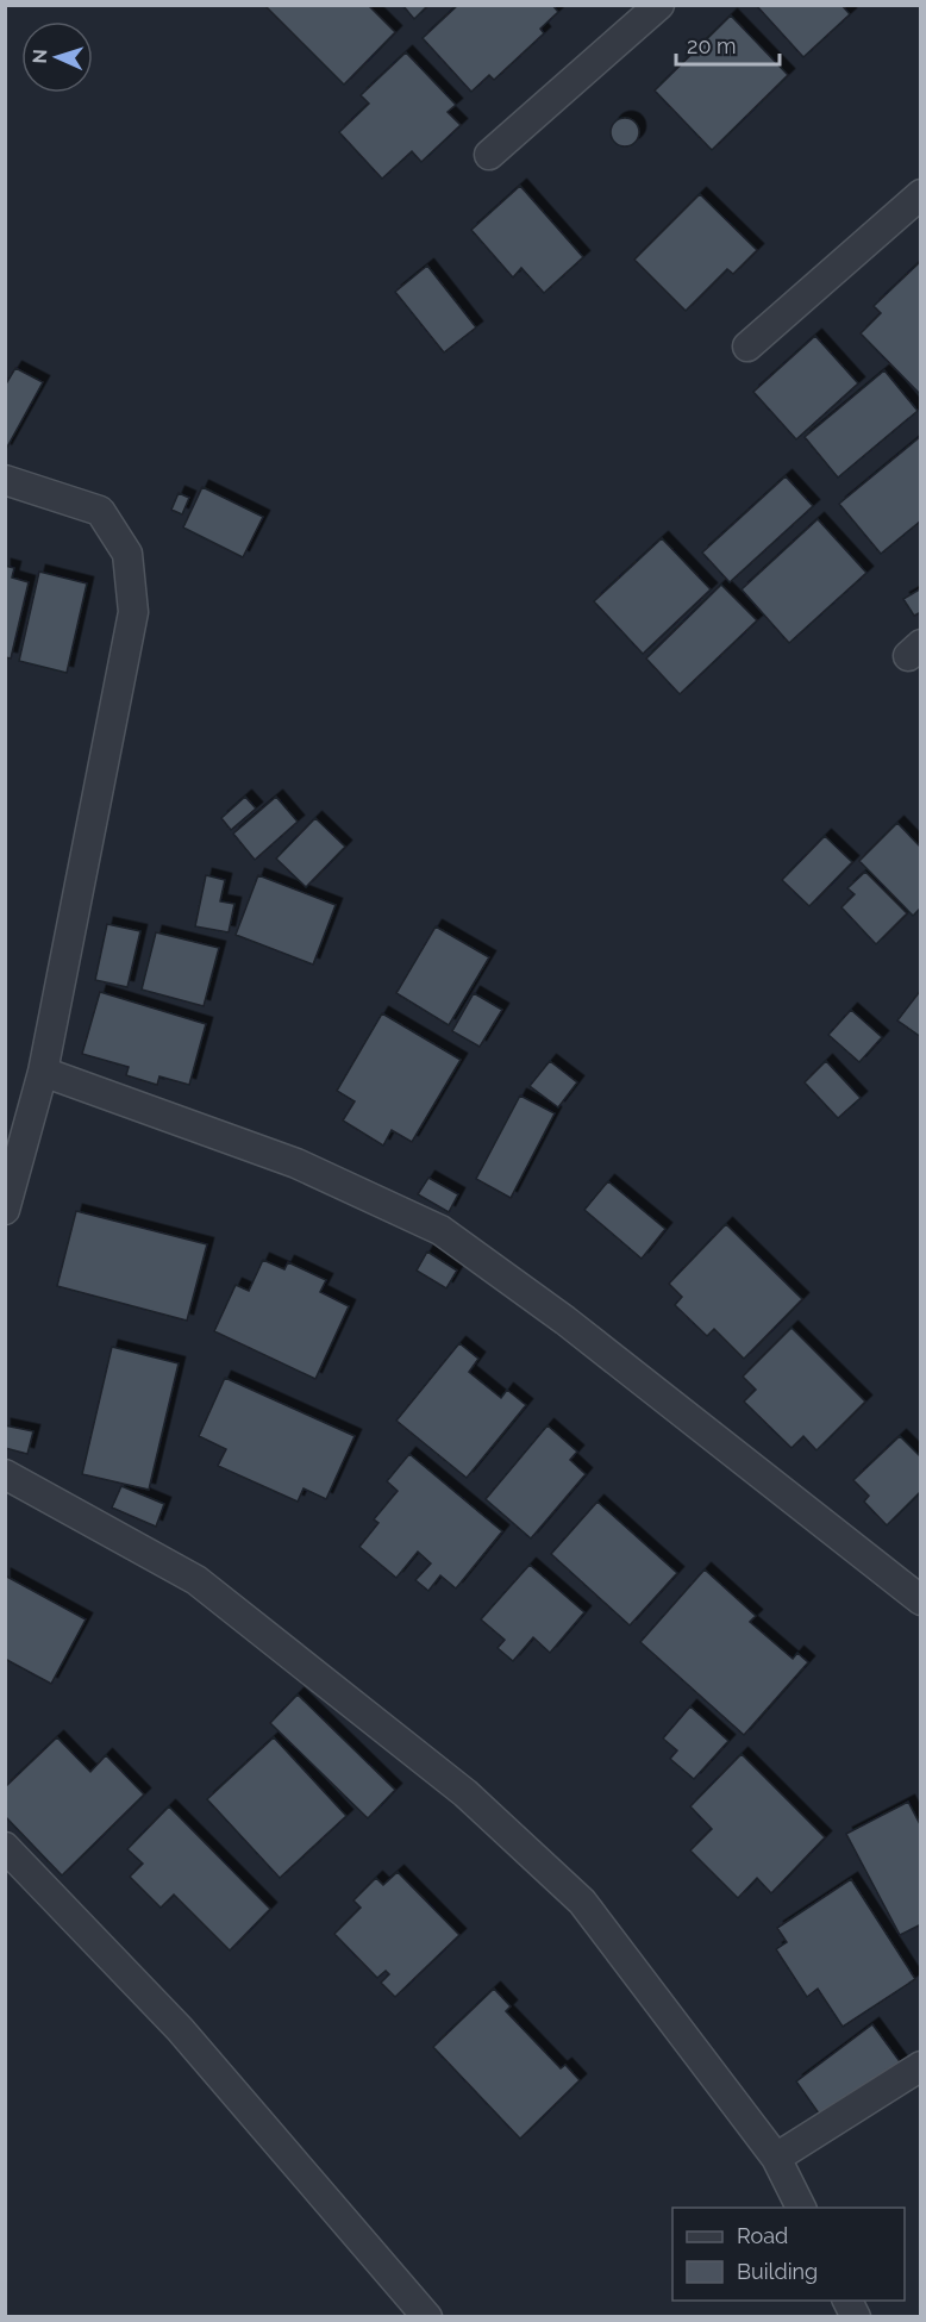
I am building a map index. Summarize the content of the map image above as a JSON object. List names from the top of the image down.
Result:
{
  "legend": ["Road", "Building"],
  "scale_bar": "20 m",
  "north": "left"
}
